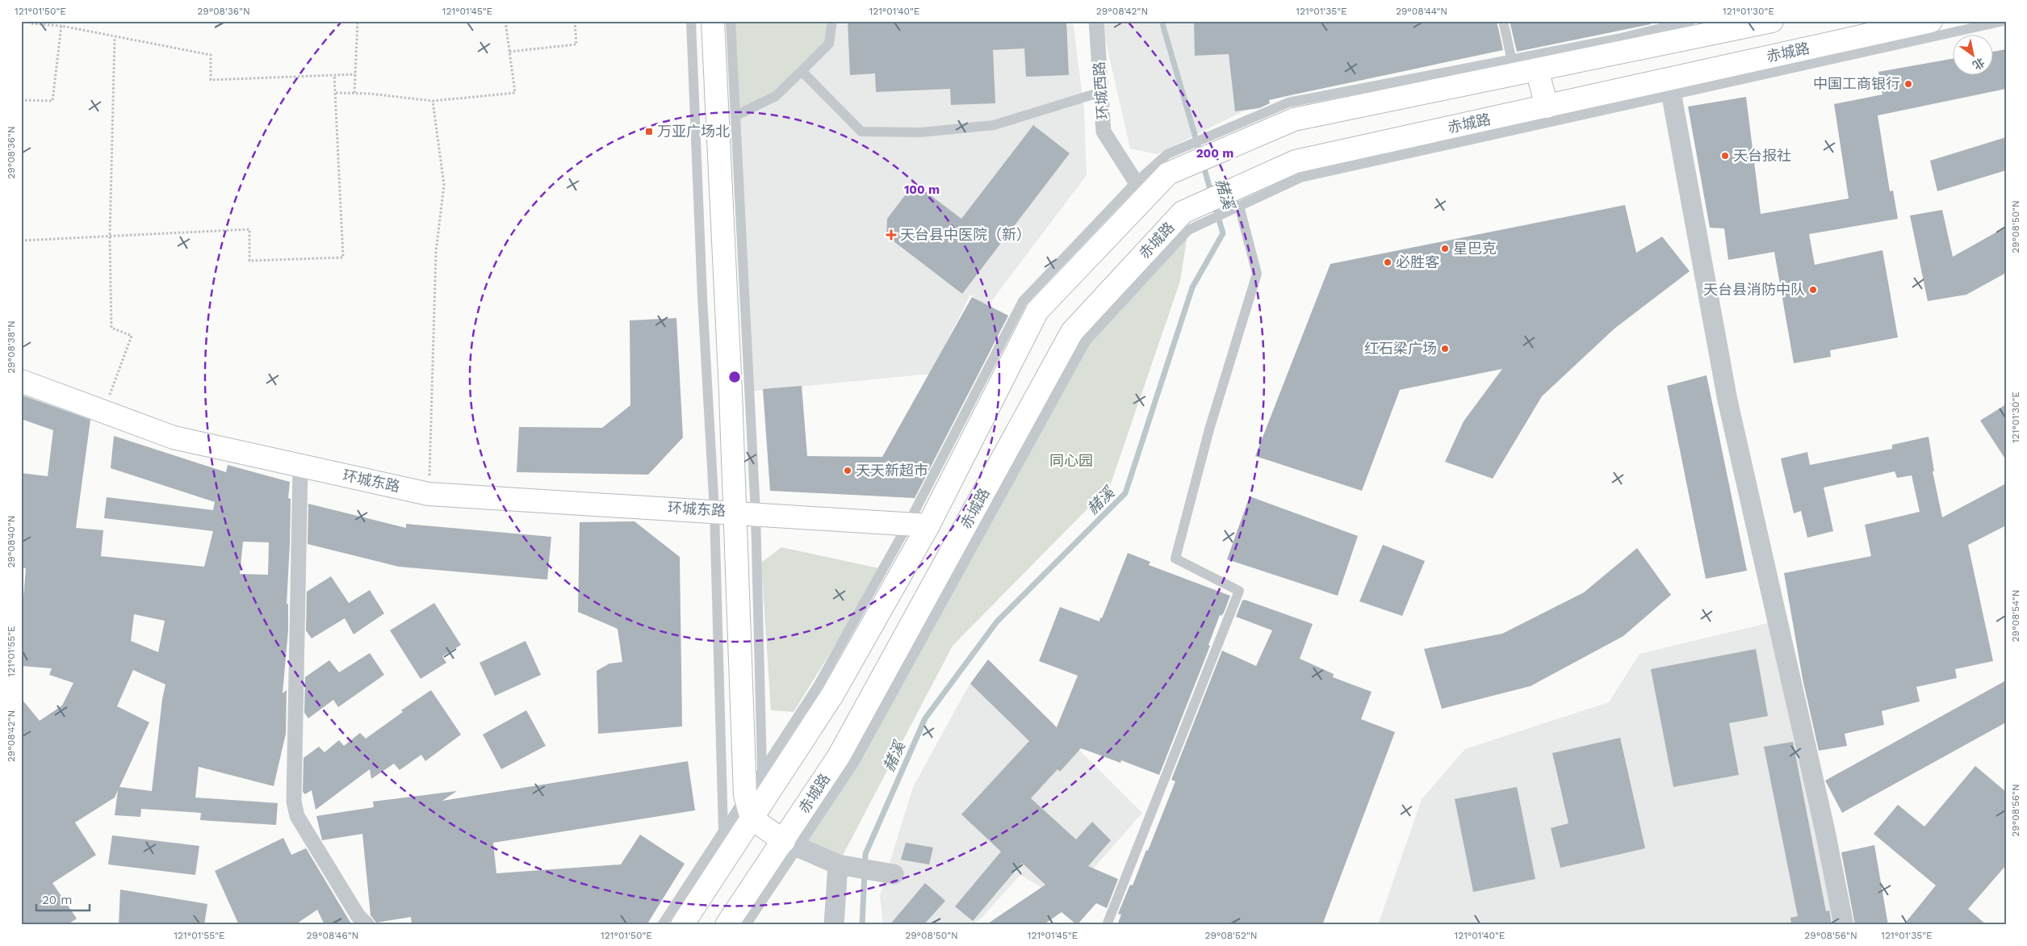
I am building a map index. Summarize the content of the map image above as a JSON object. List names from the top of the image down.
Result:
{
  "streets": {
    "main road": ["赤城路", "环城东路"],
    "street": ["环城西路"]
  },
  "water": ["赭溪"],
  "parks": ["同心园"],
  "places": {
    "other": [
      "中国工商银行",
      "天台报社",
      "星巴克",
      "必胜客",
      "天台县消防中队",
      "红石梁广场",
      "天天新超市"
    ],
    "transit": ["万亚广场北"],
    "health": ["天台县中医院（新）"]
  },
  "scale_bar": "20 m",
  "north": "bottom right",
  "coordinates": [
    "121°01'50\"E",
    "29°08'36\"N",
    "121°01'45\"E",
    "121°01'40\"E",
    "29°08'42\"N",
    "121°01'35\"E",
    "29°08'44\"N",
    "121°01'30\"E",
    "29°08'50\"N",
    "29°08'38\"N",
    "29°08'40\"N",
    "29°08'54\"N",
    "121°01'55\"E",
    "29°08'56\"N",
    "29°08'46\"N",
    "29°08'52\"N"
  ],
  "rings": ["200 m", "100 m"]
}
